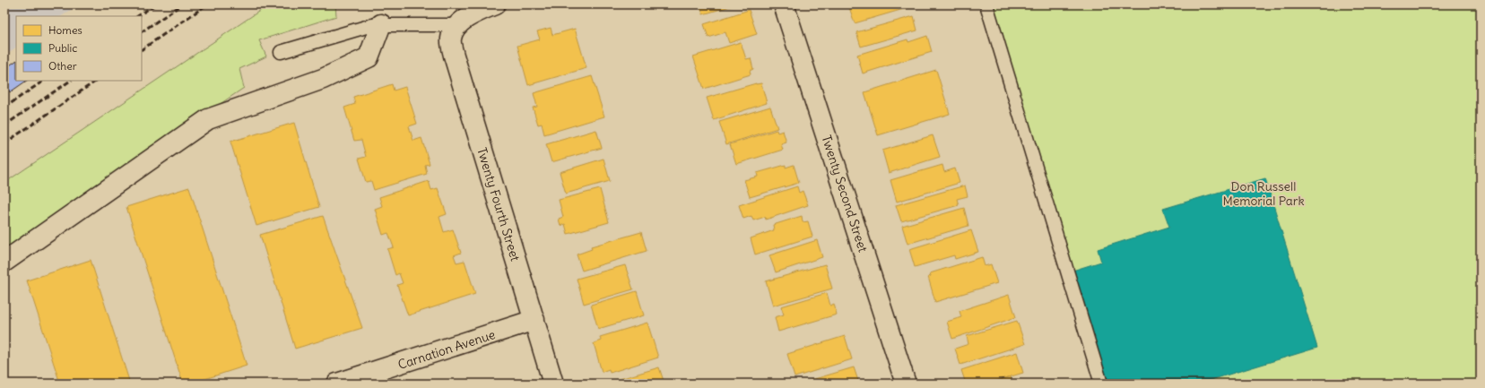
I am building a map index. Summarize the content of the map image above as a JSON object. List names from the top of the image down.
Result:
{
  "streets": {
    "street": ["Twenty Second Street", "Twenty Fourth Street", "Carnation Avenue"]
  },
  "crossings": [
    ["Twenty Fourth Street", "Carnation Avenue"]
  ],
  "parks": ["Don Russell Memorial Park"],
  "legend": ["Homes", "Public", "Other"]
}
